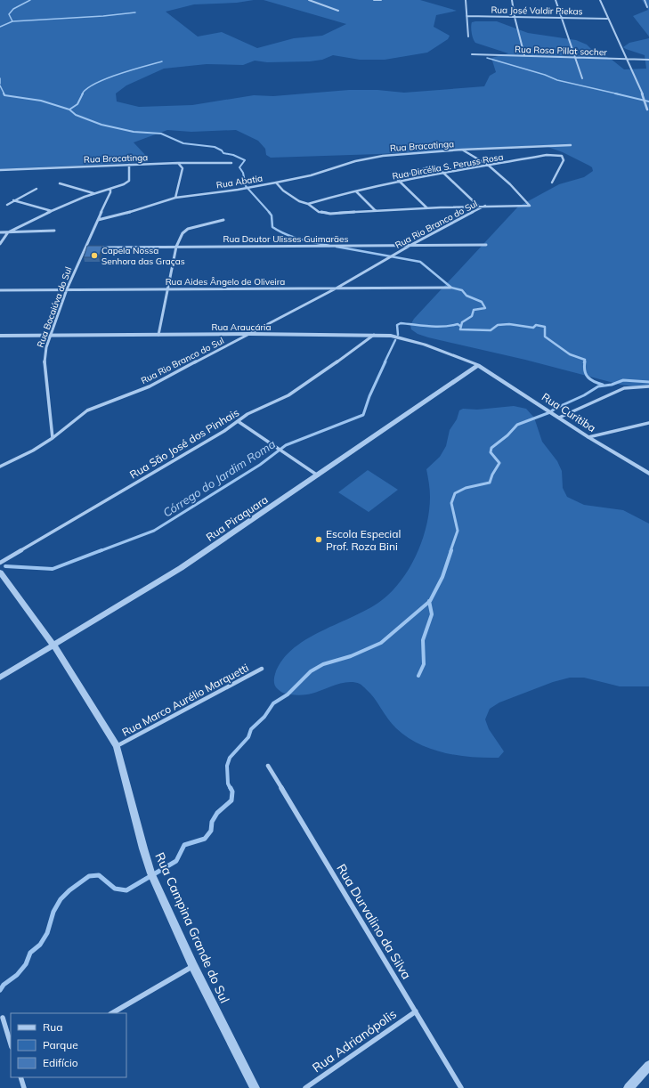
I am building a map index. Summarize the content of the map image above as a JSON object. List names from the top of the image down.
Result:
{
  "streets": {
    "street": [
      "Rua José Valdir Piekas",
      "Rua Rosa Pillat socher",
      "Rua Bracatinga",
      "Rua Dircélia S. Peruss Rosa",
      "Rua Abatia",
      "Rua Rio Branco do Sul",
      "Rua Doutor Ulisses Guimarães",
      "Rua Aides Ângelo de Oliveira",
      "Rua Bocaiúva do Sul",
      "Rua Araucária",
      "Rua Curitiba",
      "Rua São José dos Pinhais",
      "Rua Piraquara",
      "Rua Marco Aurélio Marquetti",
      "Rua Durvalino da Silva",
      "Rua Campina Grande do Sul",
      "Rua Adrianópolis"
    ]
  },
  "crossings": [
    ["Rua Bracatinga", "Rua Abatia"],
    ["Rua Abatia", "Rua Bocaiúva do Sul"],
    ["Rua Rio Branco do Sul", "Rua Doutor Ulisses Guimarães"],
    ["Rua Rio Branco do Sul", "Rua Aides Ângelo de Oliveira"],
    ["Rua Rio Branco do Sul", "Rua Bocaiúva do Sul"],
    ["Rua Rio Branco do Sul", "Rua Araucária"],
    ["Rua Doutor Ulisses Guimarães", "Rua Bocaiúva do Sul"],
    ["Rua Aides Ângelo de Oliveira", "Rua Bocaiúva do Sul"],
    ["Rua Bocaiúva do Sul", "Rua Araucária"],
    ["Rua Araucária", "Rua Curitiba"],
    ["Rua Araucária", "Rua São José dos Pinhais"],
    ["Rua Araucária", "Rua Piraquara"],
    ["Rua Curitiba", "Rua Piraquara"],
    ["Rua Piraquara", "Rua Campina Grande do Sul"],
    ["Rua Marco Aurélio Marquetti", "Rua Campina Grande do Sul"],
    ["Rua Durvalino da Silva", "Rua Adrianópolis"]
  ],
  "water": ["Córrego do Jardim Roma"],
  "places": ["Capela Nossa Senhora das Graças", "Escola Especial Prof. Roza Bini"],
  "legend": ["Rua", "Parque", "Edifício"]
}
